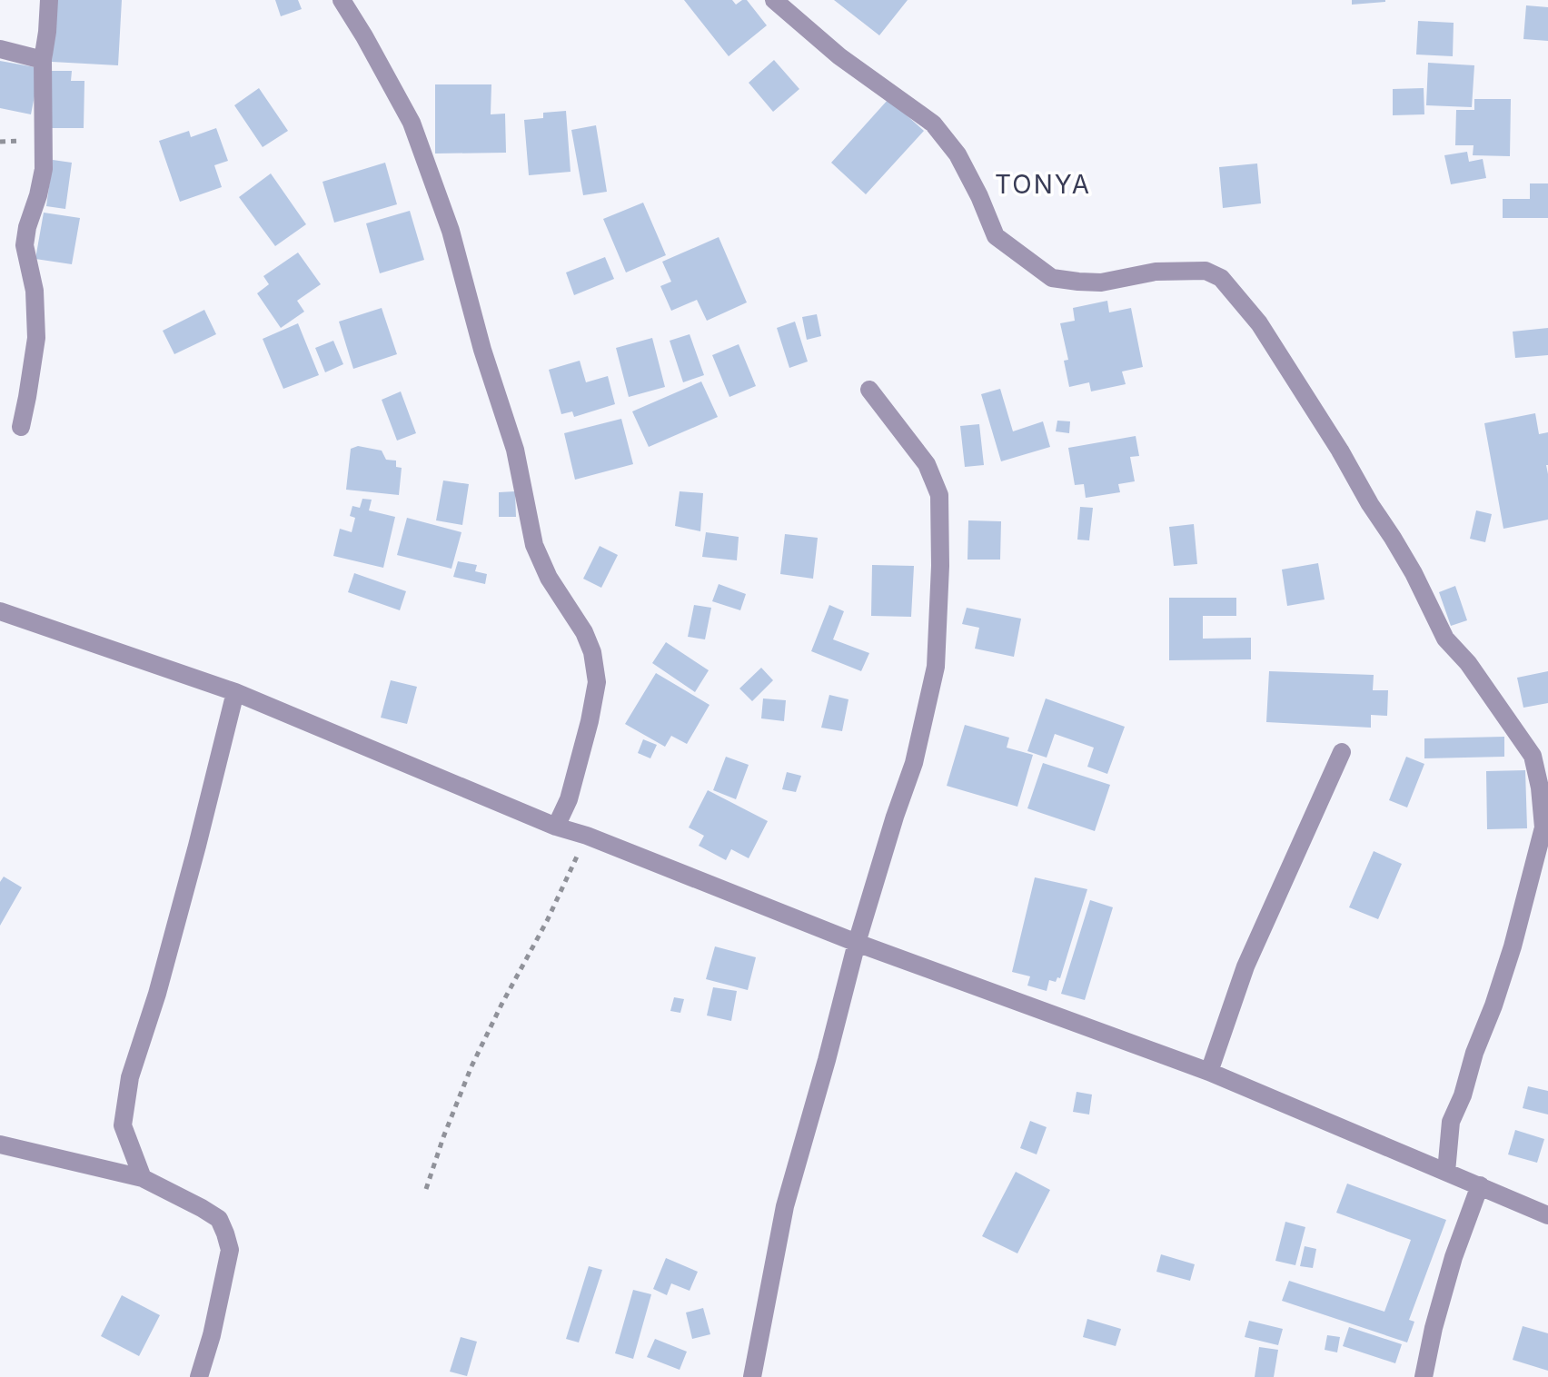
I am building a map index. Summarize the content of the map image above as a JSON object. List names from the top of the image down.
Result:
{
  "districts": ["TONYA"]
}
